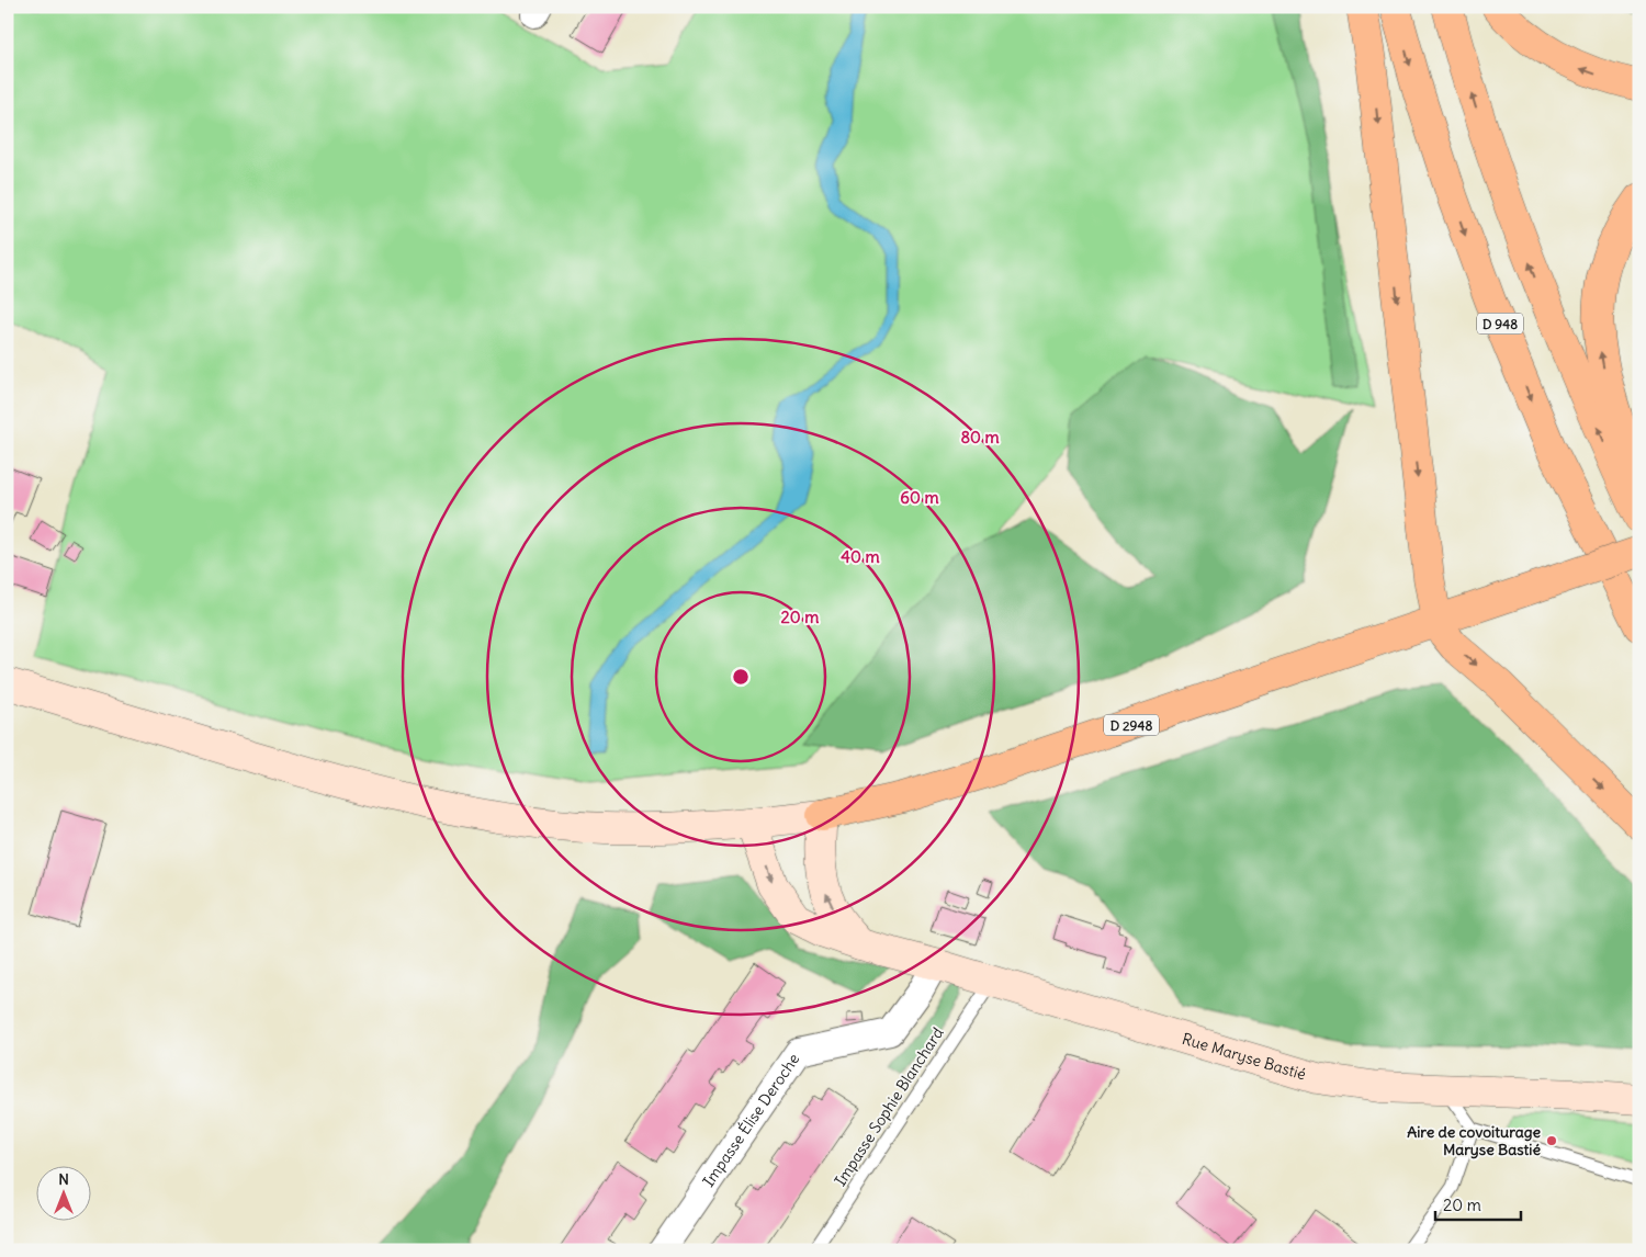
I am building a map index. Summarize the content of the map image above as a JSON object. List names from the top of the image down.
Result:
{
  "streets": {
    "highway": ["D 948", "D 2948"],
    "street": ["Rue Maryse Bastié", "Impasse Élise Deroche"],
    "lane": ["Impasse Sophie Blanchard"]
  },
  "crossings": [
    ["D 2948", "Rue Maryse Bastié"],
    ["Rue Maryse Bastié", "Impasse Sophie Blanchard"],
    ["Rue Maryse Bastié", "Impasse Élise Deroche"]
  ],
  "places": ["Aire de covoiturage Maryse Bastié"],
  "scale_bar": "20 m",
  "north": "top",
  "rings": [
    "80 m",
    "60 m",
    "40 m",
    "20 m"
  ]
}
